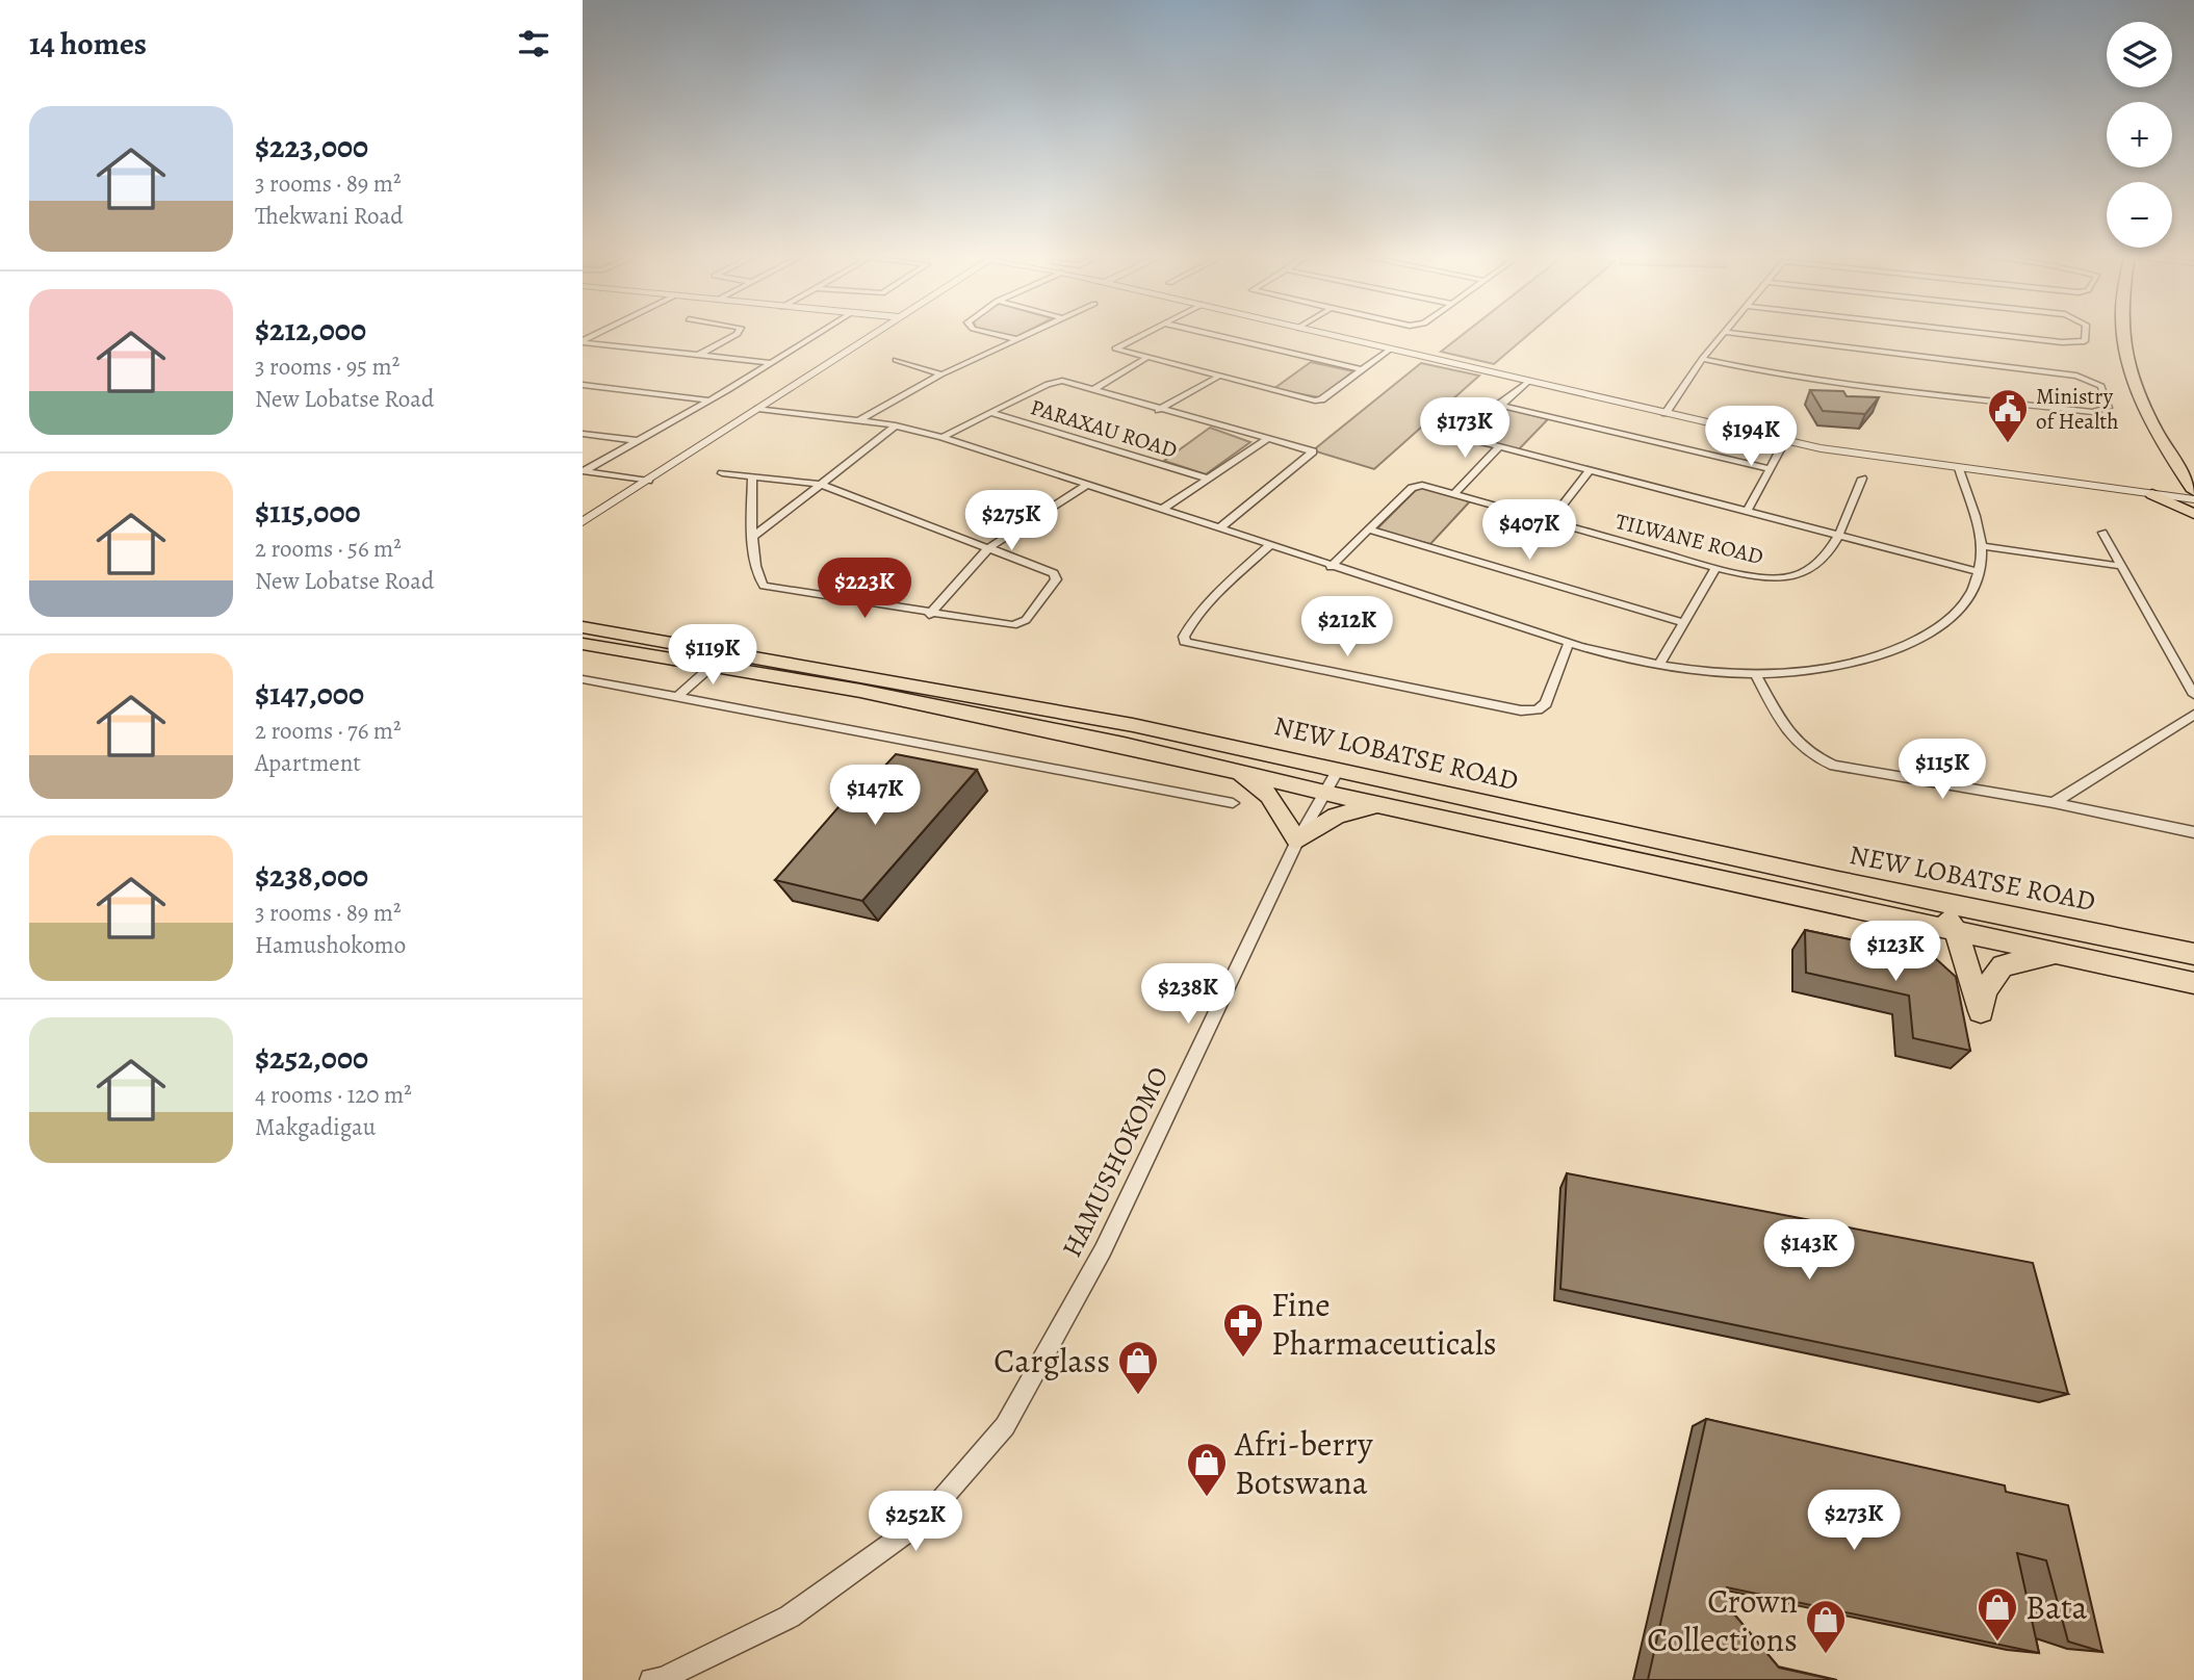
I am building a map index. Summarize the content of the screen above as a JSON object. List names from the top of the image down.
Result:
{
  "streets": {
    "main road": ["NEW LOBATSE ROAD"],
    "street": ["PARAXAU ROAD", "TILWANE ROAD", "HAMUSHOKOMO"]
  },
  "crossings": [
    ["NEW LOBATSE ROAD", "HAMUSHOKOMO"]
  ],
  "places": {
    "public building": ["Ministry of Health"],
    "pharmacy": ["Fine Pharmaceuticals"],
    "shop": [
      "Carglass",
      "Afri-berry Botswana",
      "Bata",
      "Crown Collections"
    ]
  },
  "page": {
    "heading": "14 homes",
    "map_buttons": ["+", "−"],
    "list": [
      {
        "name": "$223,000",
        "note": "3 rooms · 89 m² · Thekwani Road"
      },
      {
        "name": "$212,000",
        "note": "3 rooms · 95 m² · New Lobatse Road"
      },
      {
        "name": "$115,000",
        "note": "2 rooms · 56 m² · New Lobatse Road"
      },
      {
        "name": "$147,000",
        "note": "2 rooms · 76 m² · Apartment"
      },
      {
        "name": "$238,000",
        "note": "3 rooms · 89 m² · Hamushokomo"
      },
      {
        "name": "$252,000",
        "note": "4 rooms · 120 m² · Makgadigau"
      }
    ],
    "price": [
      "$173K",
      "$194K",
      "$275K",
      "$407K",
      "$223K",
      "$212K",
      "$119K",
      "$115K",
      "$147K",
      "$123K",
      "$238K",
      "$143K",
      "$273K",
      "$252K"
    ]
  }
}
